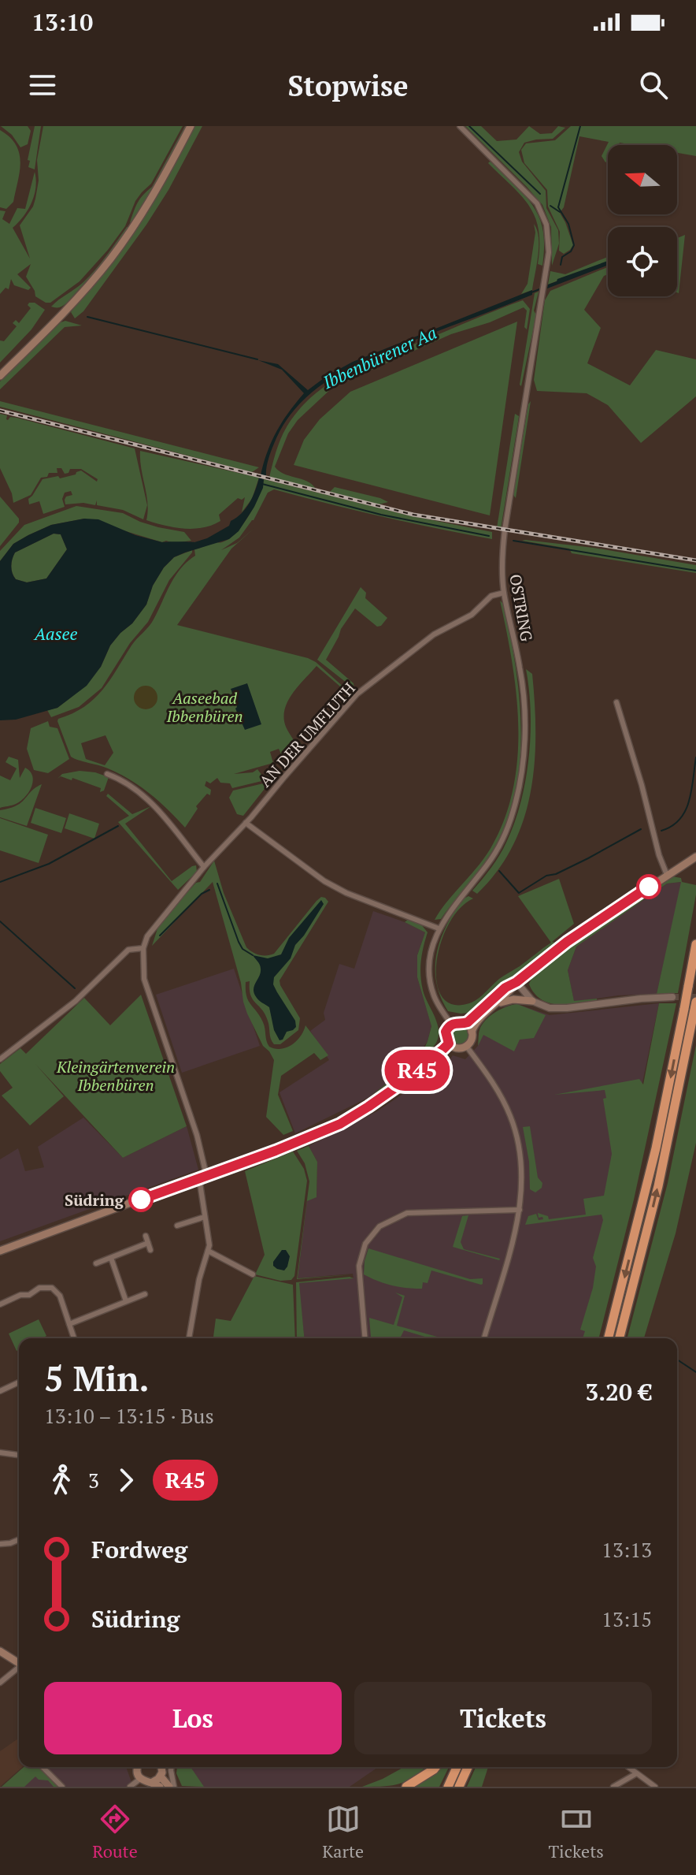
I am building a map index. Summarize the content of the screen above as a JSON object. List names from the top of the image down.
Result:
{
  "streets": {
    "street": ["OSTRING", "AN DER UMFLUTH"]
  },
  "crossings": [
    ["OSTRING", "AN DER UMFLUTH"]
  ],
  "water": ["Ibbenbürener Aa", "Aasee"],
  "parks": ["Aaseebad Ibbenbüren", "Kleingärtenverein Ibbenbüren"],
  "places": ["Südring"],
  "lines": ["bus line R45"],
  "north": "left",
  "page": {
    "status": "13:10",
    "header": "Stopwise",
    "on_map": "R45",
    "heading": ["5 Min.", "13:10 – 13:15 · Bus", "3.20 €"],
    "legs": ["3", "R45"],
    "list": [
      {
        "name": "Fordweg",
        "value": "13:13"
      },
      {
        "name": "Südring",
        "value": "13:15"
      }
    ],
    "buttons": ["Los", "Tickets"],
    "tabs": ["Route", "Karte", "Tickets"]
  }
}
